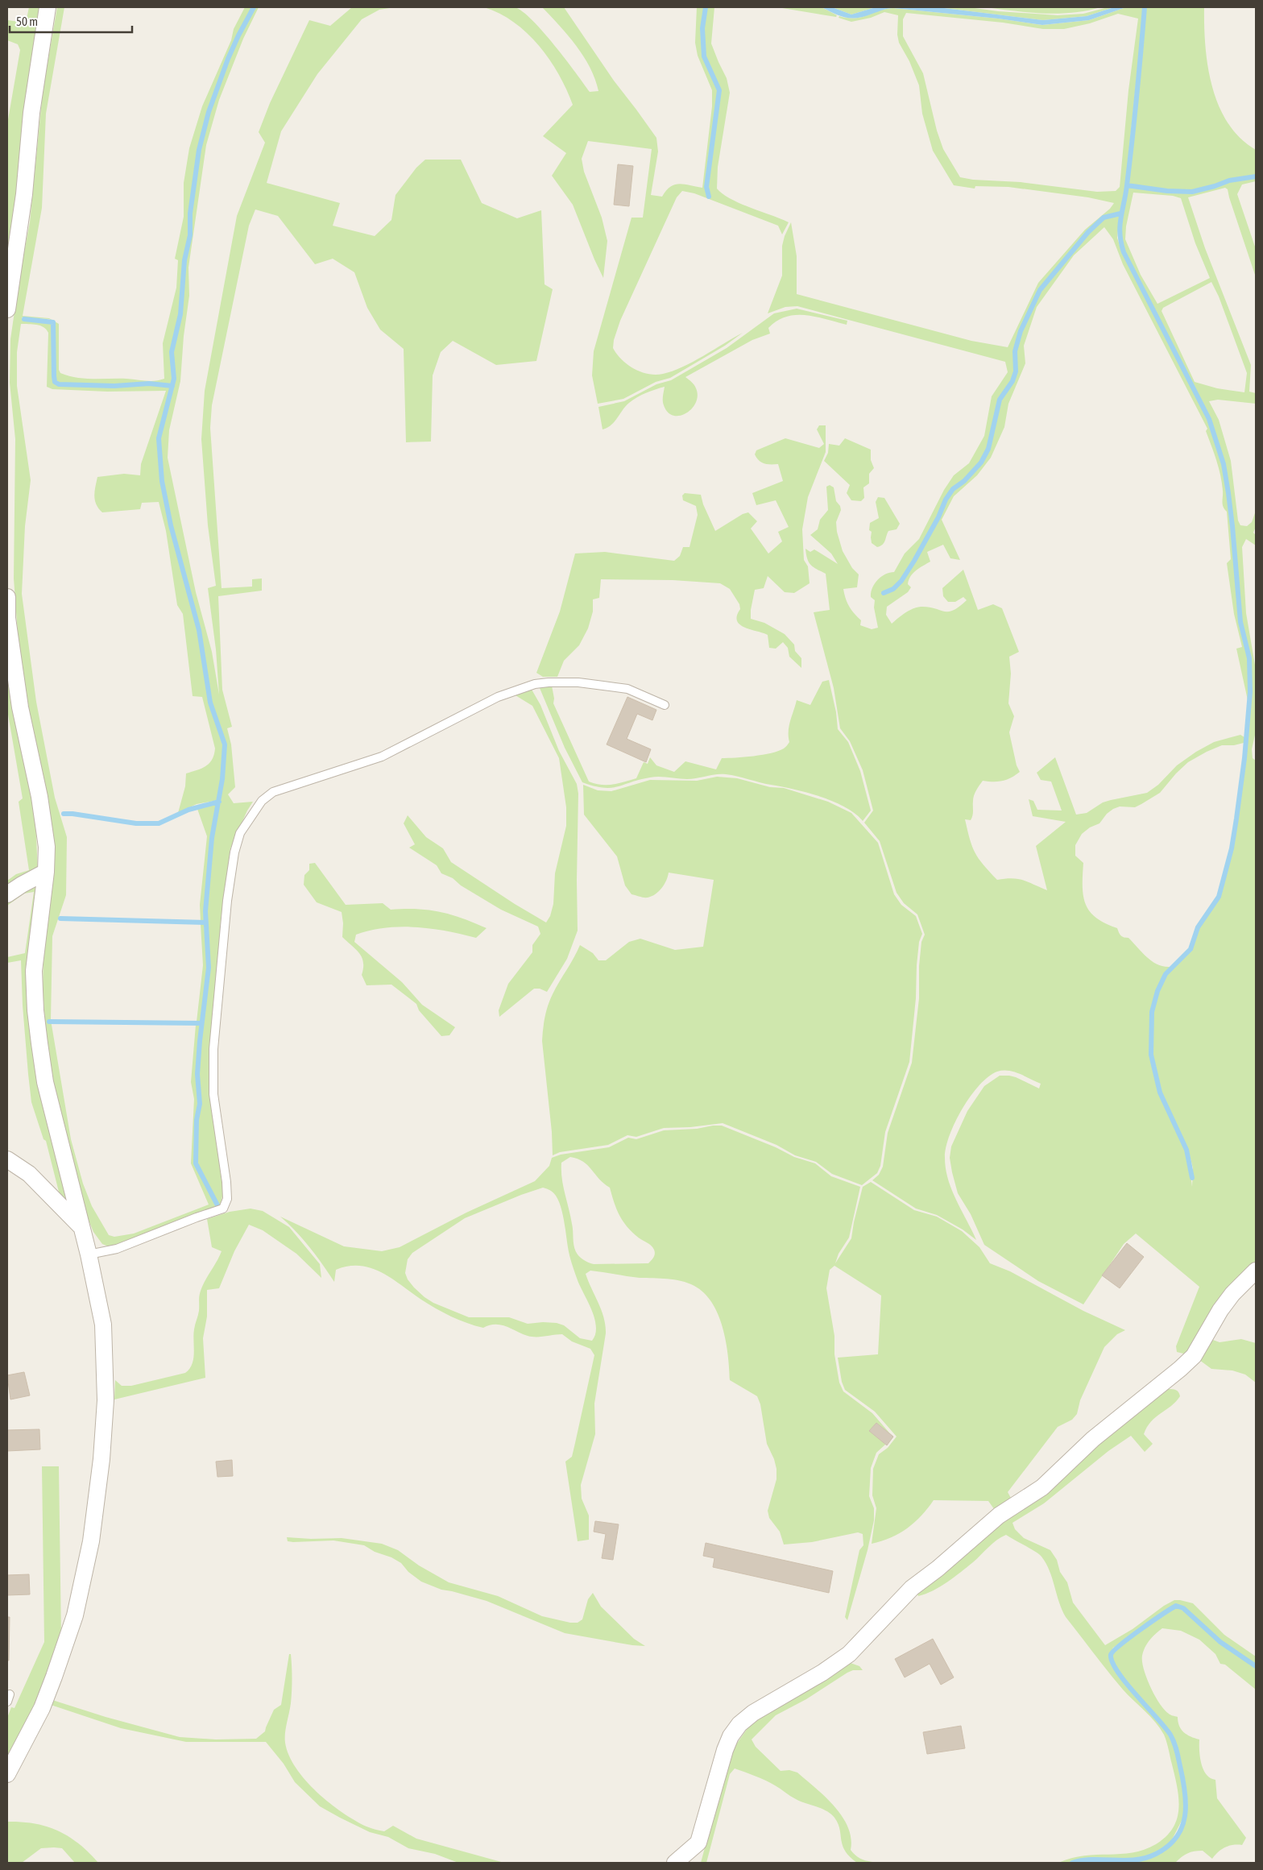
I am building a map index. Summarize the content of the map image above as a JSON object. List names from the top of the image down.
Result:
{
  "scale_bar": "50 m"
}
